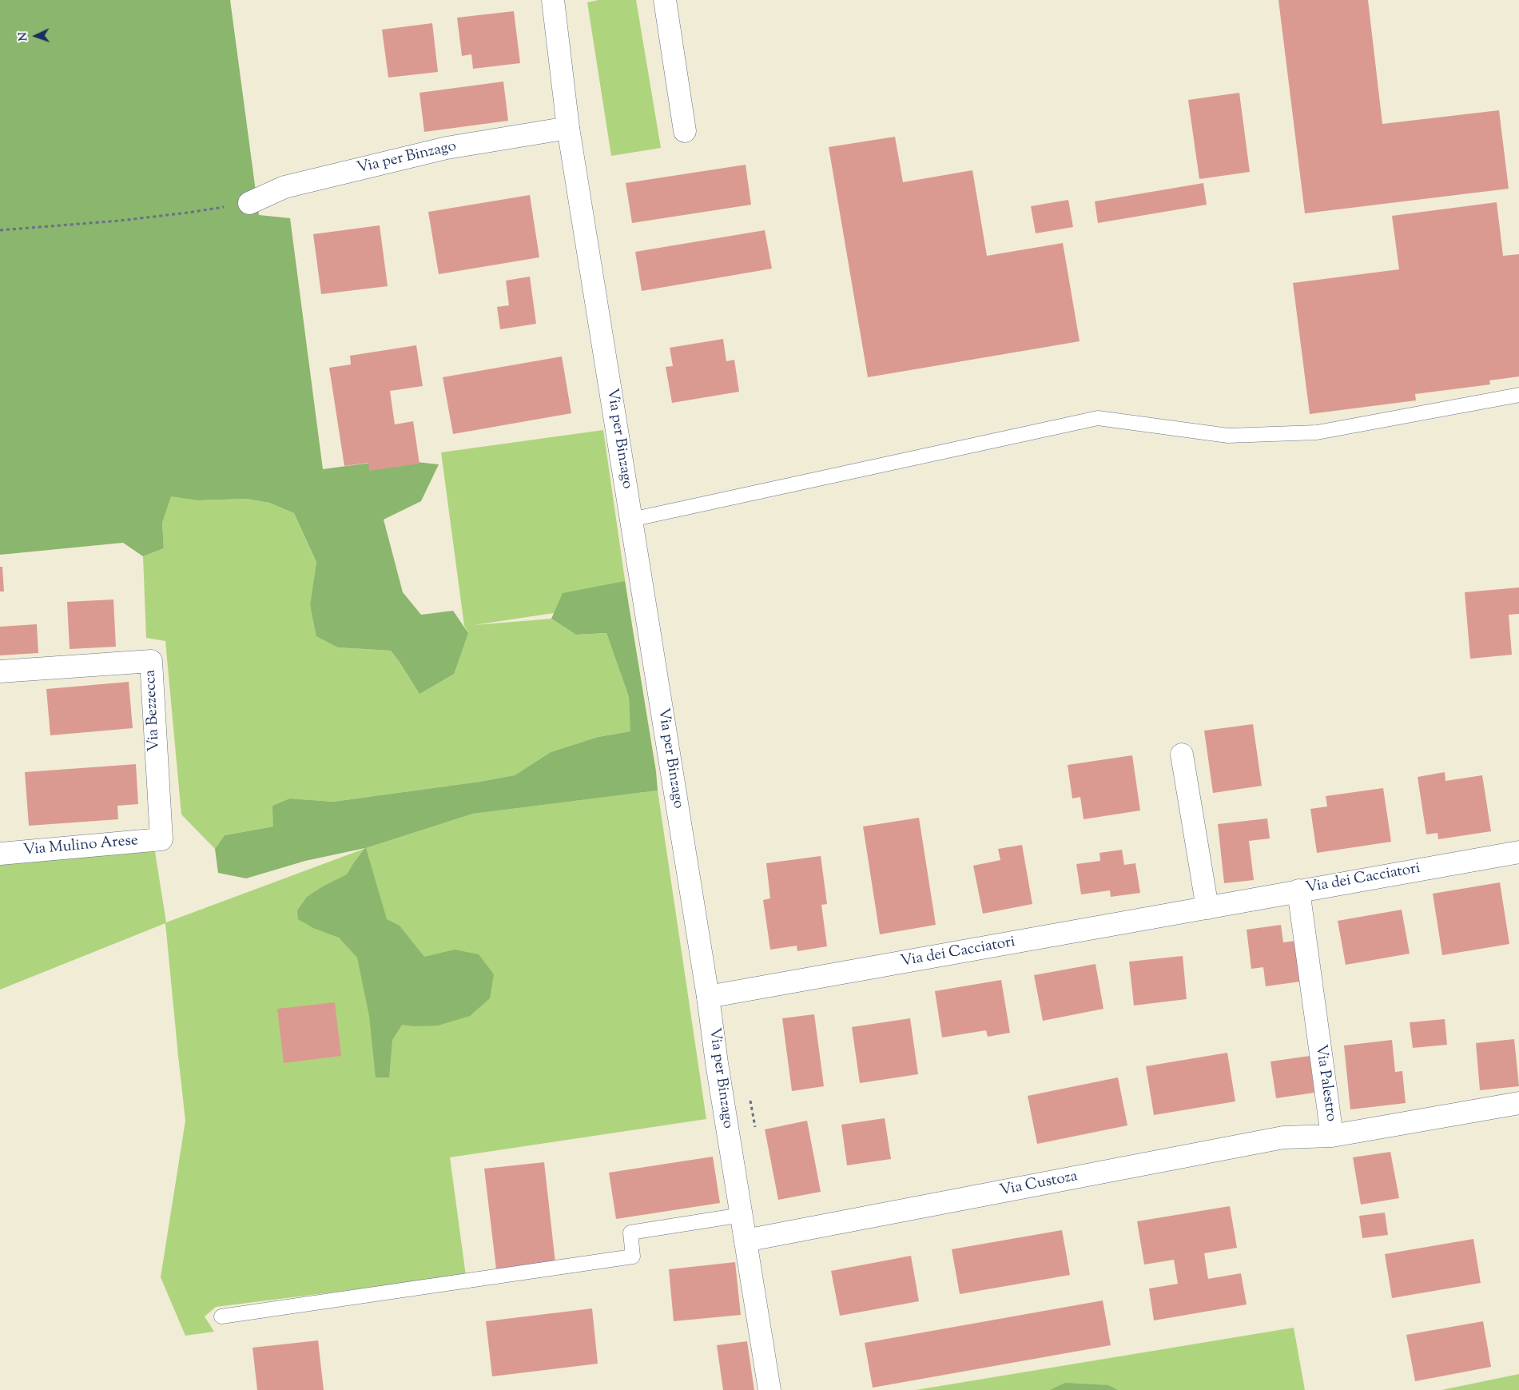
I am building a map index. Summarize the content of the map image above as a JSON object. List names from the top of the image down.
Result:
{
  "streets": {
    "street": [
      "Via per Binzago",
      "Via Bezzecca",
      "Via Mulino Arese",
      "Via dei Cacciatori",
      "Via Palestro",
      "Via Custoza"
    ]
  },
  "crossings": [
    ["Via per Binzago", "Via dei Cacciatori"],
    ["Via per Binzago", "Via Custoza"],
    ["Via Bezzecca", "Via Mulino Arese"],
    ["Via dei Cacciatori", "Via Palestro"],
    ["Via Palestro", "Via Custoza"]
  ],
  "north": "left"
}
